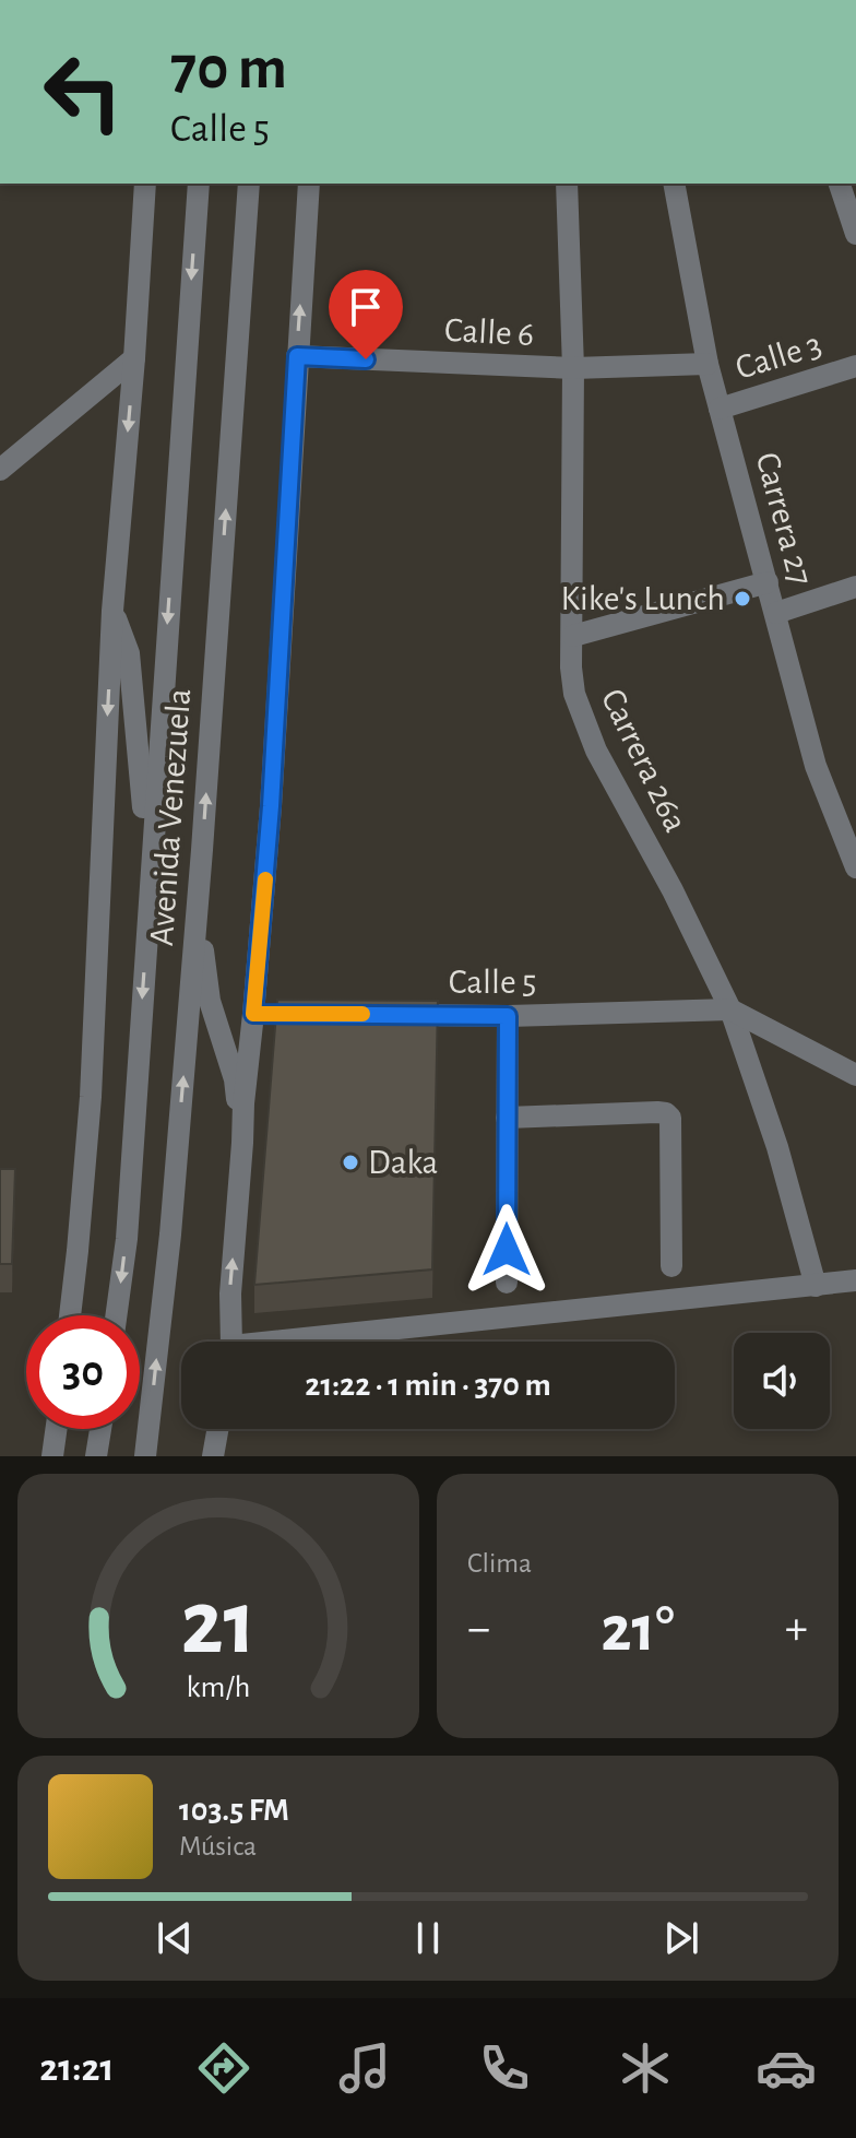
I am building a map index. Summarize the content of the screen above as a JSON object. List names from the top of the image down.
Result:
{
  "streets": {
    "street": [
      "Calle 6",
      "Calle 3",
      "Carrera 27",
      "Carrera 26a",
      "Avenida Venezuela",
      "Calle 5"
    ]
  },
  "crossings": [
    ["Calle 6", "Carrera 27"],
    ["Calle 6", "Carrera 26a"],
    ["Calle 3", "Carrera 27"],
    ["Carrera 26a", "Calle 5"]
  ],
  "places": ["Kike's Lunch", "Daka"],
  "page": {
    "turn": ["70 m", "Calle 5"],
    "limit": "30",
    "trip": "21:22 · 1 min · 370 m",
    "tile": "Clima",
    "heat": ["−", "21°", "+"],
    "song": ["103.5 FM", "Música"],
    "tabs": "21:21",
    "gauge": ["21", "km/h"]
  }
}
